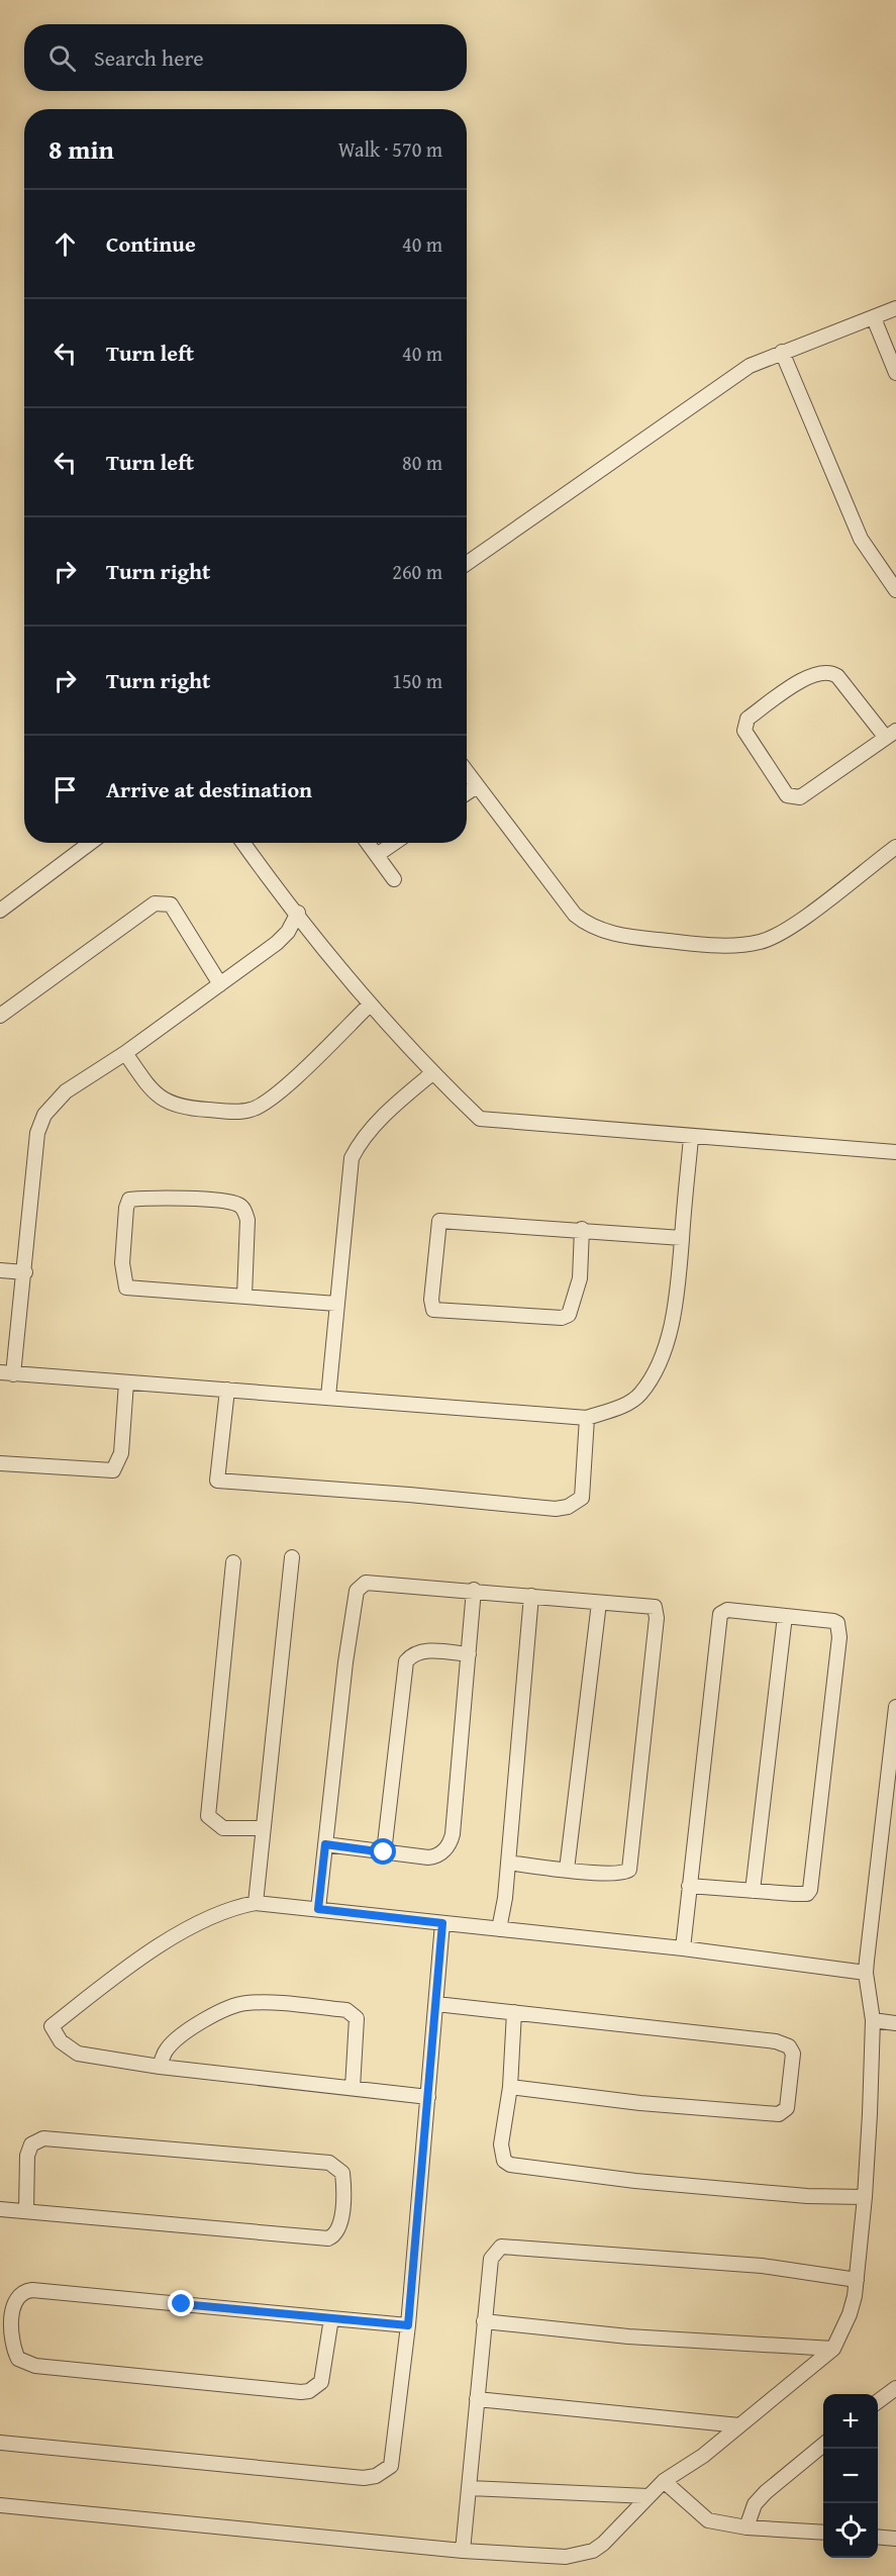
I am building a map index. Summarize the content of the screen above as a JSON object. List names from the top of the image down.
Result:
{
  "page": {
    "search": "Search here",
    "heading": ["8 min", "Walk · 570 m"],
    "list": [
      ["Continue", "40 m"],
      ["Turn left", "40 m"],
      ["Turn left", "80 m"],
      ["Turn right", "260 m"],
      ["Turn right", "150 m"],
      "Arrive at destination"
    ],
    "map_buttons": ["+", "−"]
  }
}
